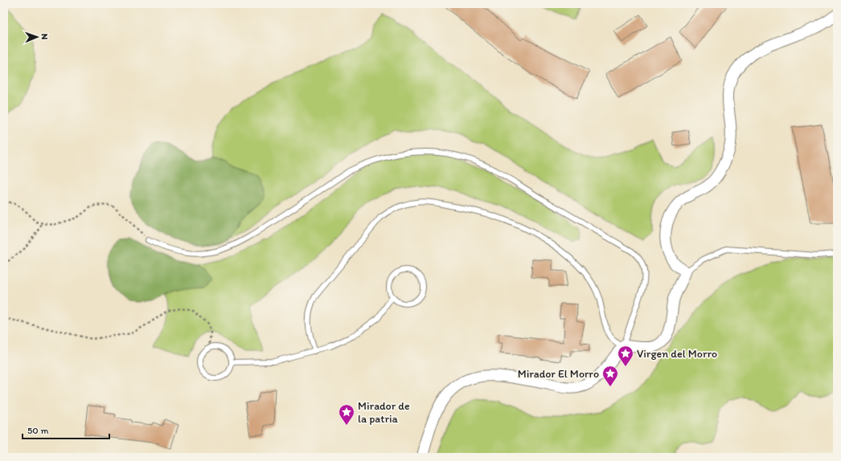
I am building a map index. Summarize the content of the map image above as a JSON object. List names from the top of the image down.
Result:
{
  "places": {
    "place": ["Virgen del Morro", "Mirador El Morro", "Mirador de la patria"]
  },
  "scale_bar": "50 m",
  "north": "right"
}
